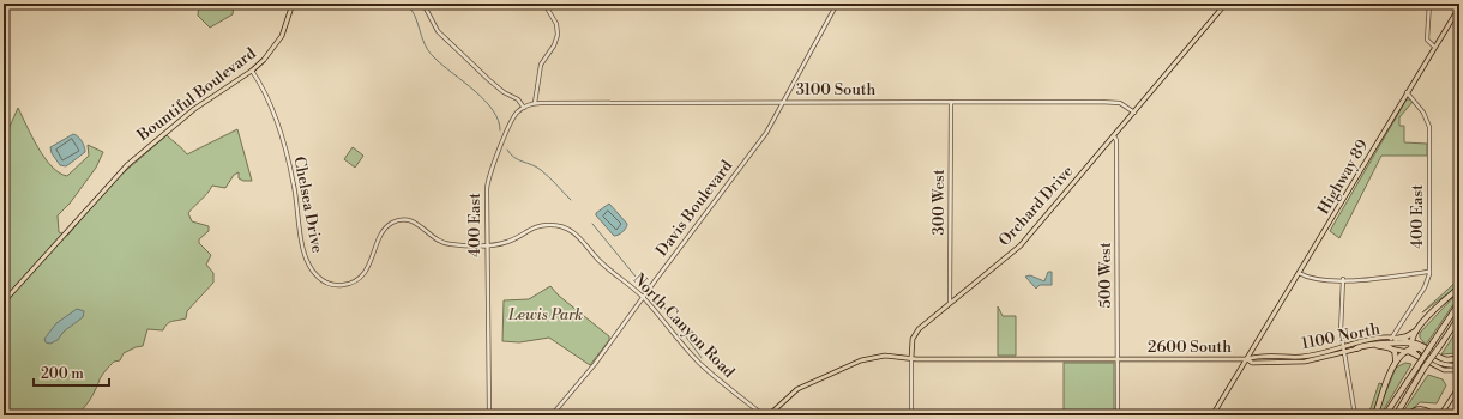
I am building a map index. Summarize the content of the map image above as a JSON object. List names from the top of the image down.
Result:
{
  "streets": {
    "main road": [
      "Bountiful Boulevard",
      "Highway 89",
      "Orchard Drive",
      "1100 North",
      "2600 South"
    ],
    "street": [
      "3100 South",
      "300 West",
      "Chelsea Drive",
      "Davis Boulevard",
      "400 East",
      "500 West",
      "North Canyon Road"
    ]
  },
  "crossings": [
    ["3100 South", "300 West"],
    ["3100 South", "Orchard Drive"],
    ["3100 South", "Davis Boulevard"],
    ["Bountiful Boulevard", "Chelsea Drive"],
    ["Highway 89", "400 East"],
    ["Highway 89", "1100 North"],
    ["Highway 89", "2600 South"],
    ["300 West", "Orchard Drive"],
    ["Chelsea Drive", "400 East"],
    ["Chelsea Drive", "North Canyon Road"],
    ["Orchard Drive", "500 West"],
    ["Orchard Drive", "2600 South"],
    ["Davis Boulevard", "North Canyon Road"],
    ["400 East", "North Canyon Road"],
    ["400 East", "1100 North"],
    ["500 West", "2600 South"],
    ["1100 North", "2600 South"]
  ],
  "parks": ["Lewis Park"],
  "scale_bar": "200 m"
}
